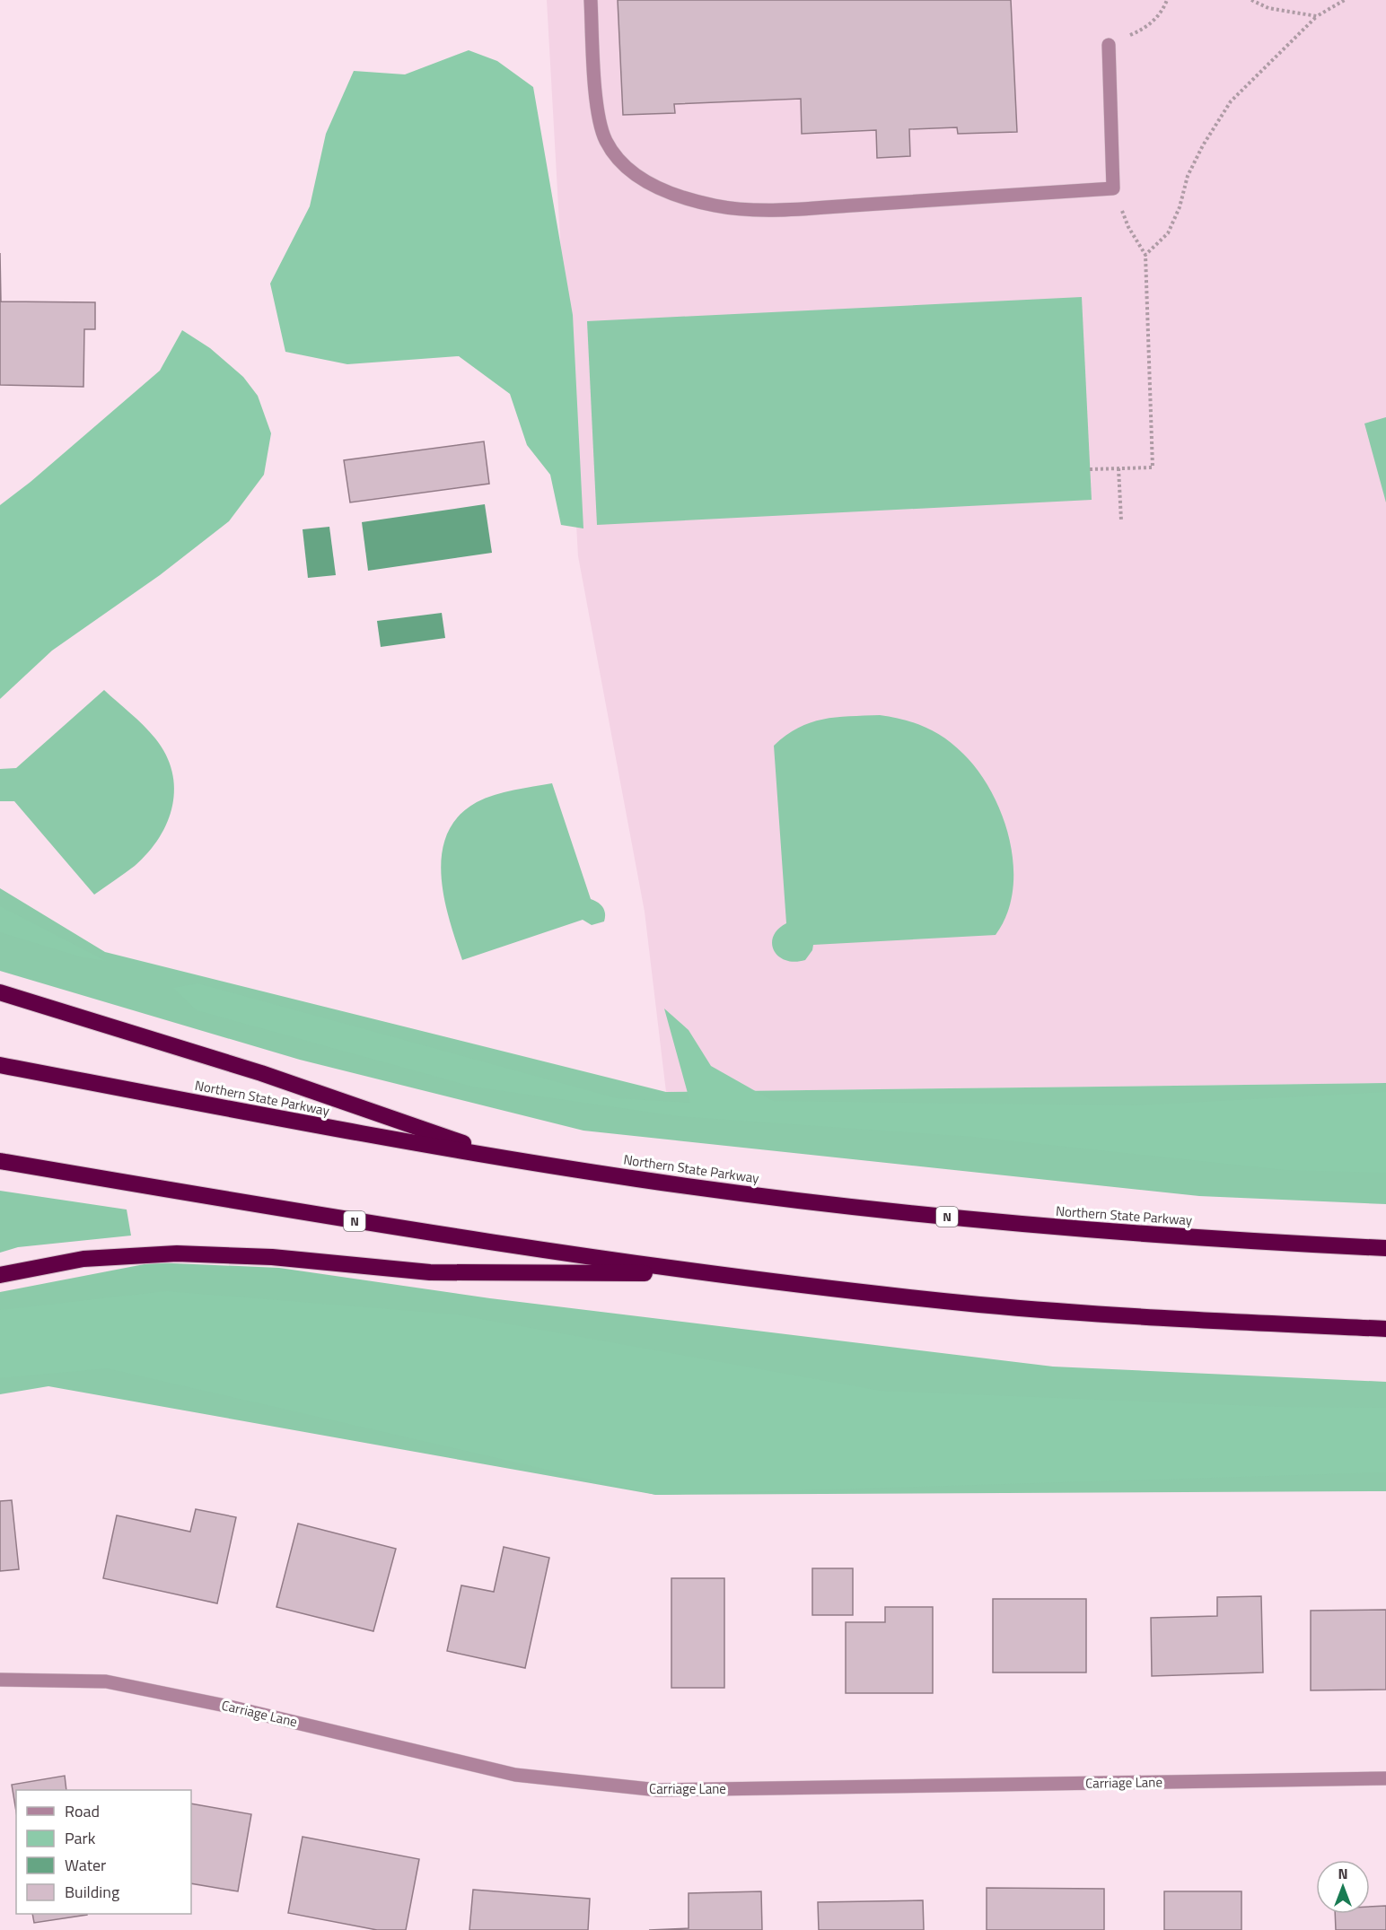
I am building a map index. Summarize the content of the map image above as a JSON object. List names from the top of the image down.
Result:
{
  "streets": {
    "highway": ["Northern State Parkway", "N"],
    "street": ["Carriage Lane"]
  },
  "legend": [
    "Road",
    "Park",
    "Water",
    "Building"
  ],
  "north": "top"
}
